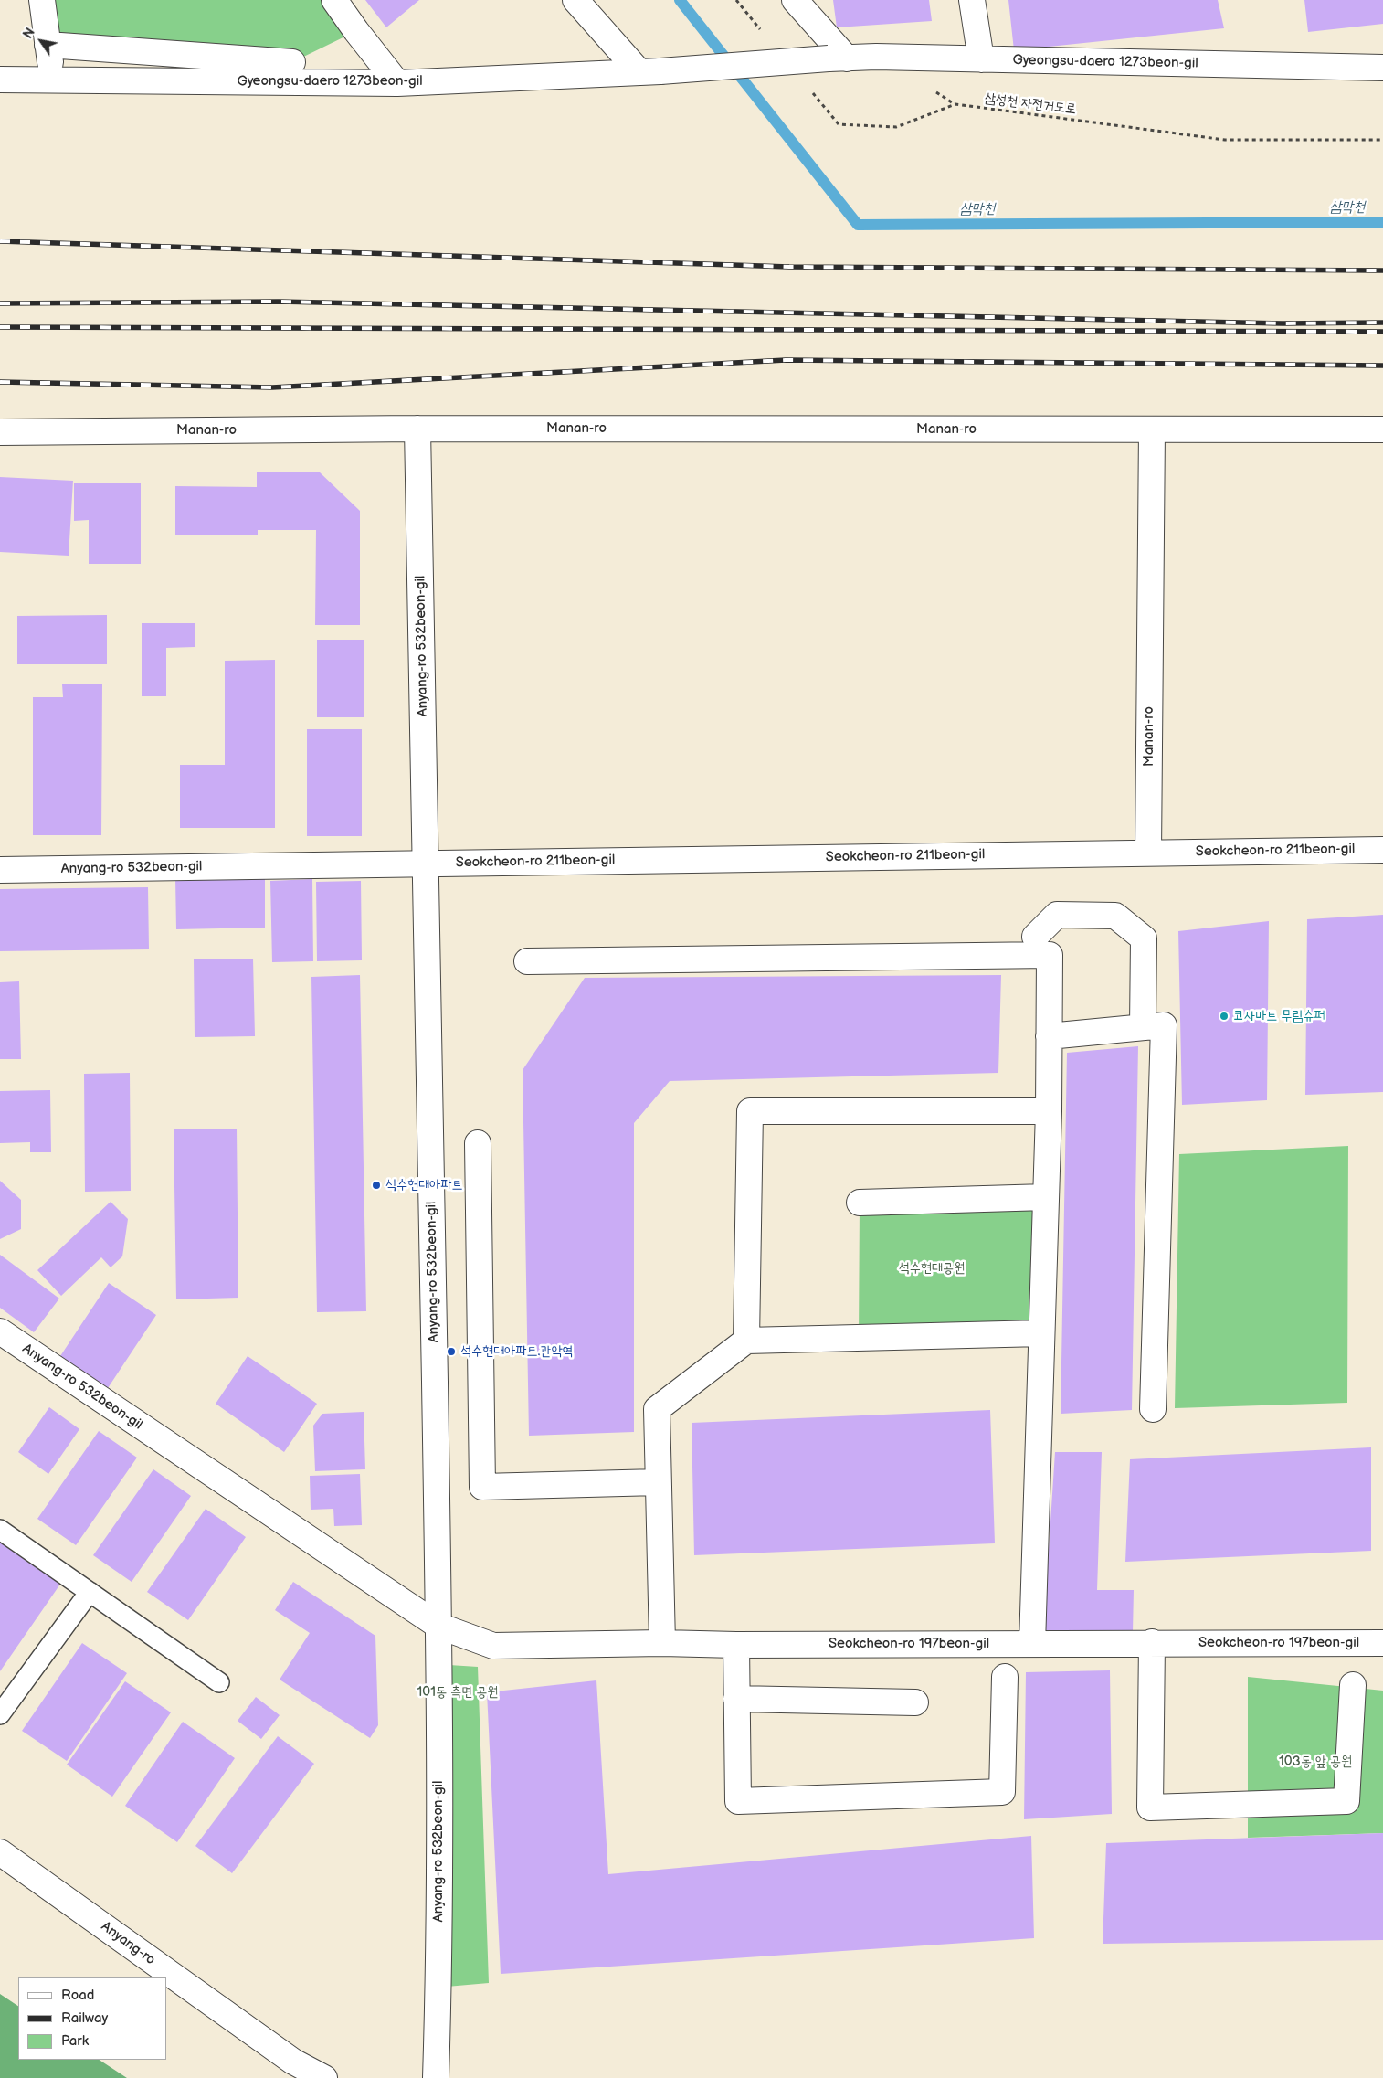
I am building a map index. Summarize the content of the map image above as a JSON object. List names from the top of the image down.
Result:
{
  "streets": {
    "street": [
      "Gyeongsu-daero 1273beon-gil",
      "Manan-ro",
      "Anyang-ro 532beon-gil",
      "Seokcheon-ro 211beon-gil",
      "Seokcheon-ro 197beon-gil",
      "Anyang-ro"
    ],
    "path": ["삼성천 자전거도로"]
  },
  "crossings": [
    ["Manan-ro", "Anyang-ro 532beon-gil"],
    ["Manan-ro", "Seokcheon-ro 211beon-gil"],
    ["Anyang-ro 532beon-gil", "Seokcheon-ro 211beon-gil"],
    ["Anyang-ro 532beon-gil", "Seokcheon-ro 197beon-gil"]
  ],
  "water": ["삼막천"],
  "parks": ["석수현대공원", "101동 측면 공원", "103동 앞 공원"],
  "places": ["코사마트 무림슈퍼", "석수현대아파트", "석수현대아파트.관악역"],
  "legend": ["Road", "Railway", "Park"],
  "north": "top left"
}
